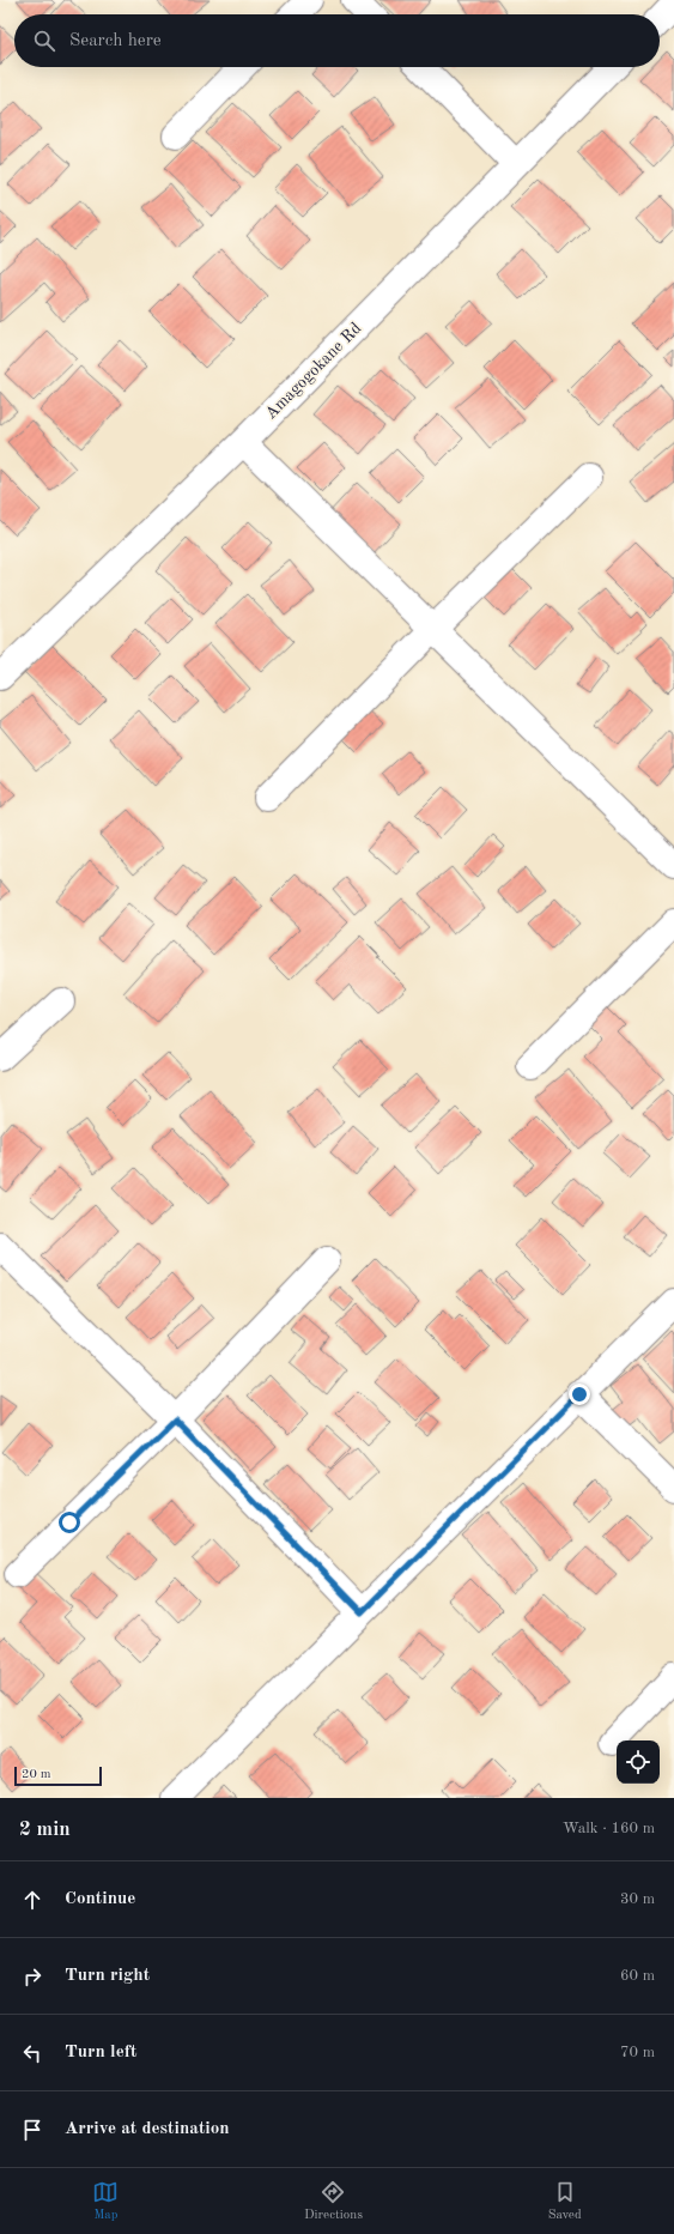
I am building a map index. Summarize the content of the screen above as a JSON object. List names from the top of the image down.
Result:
{
  "streets": {
    "street": ["Amagogokane Rd"]
  },
  "scale_bar": "20 m",
  "page": {
    "search": "Search here",
    "scale": "20 m",
    "heading": ["2 min", "Walk · 160 m"],
    "list": [
      ["Continue", "30 m"],
      ["Turn right", "60 m"],
      ["Turn left", "70 m"],
      "Arrive at destination"
    ],
    "nav": ["Map", "Directions", "Saved"]
  }
}
